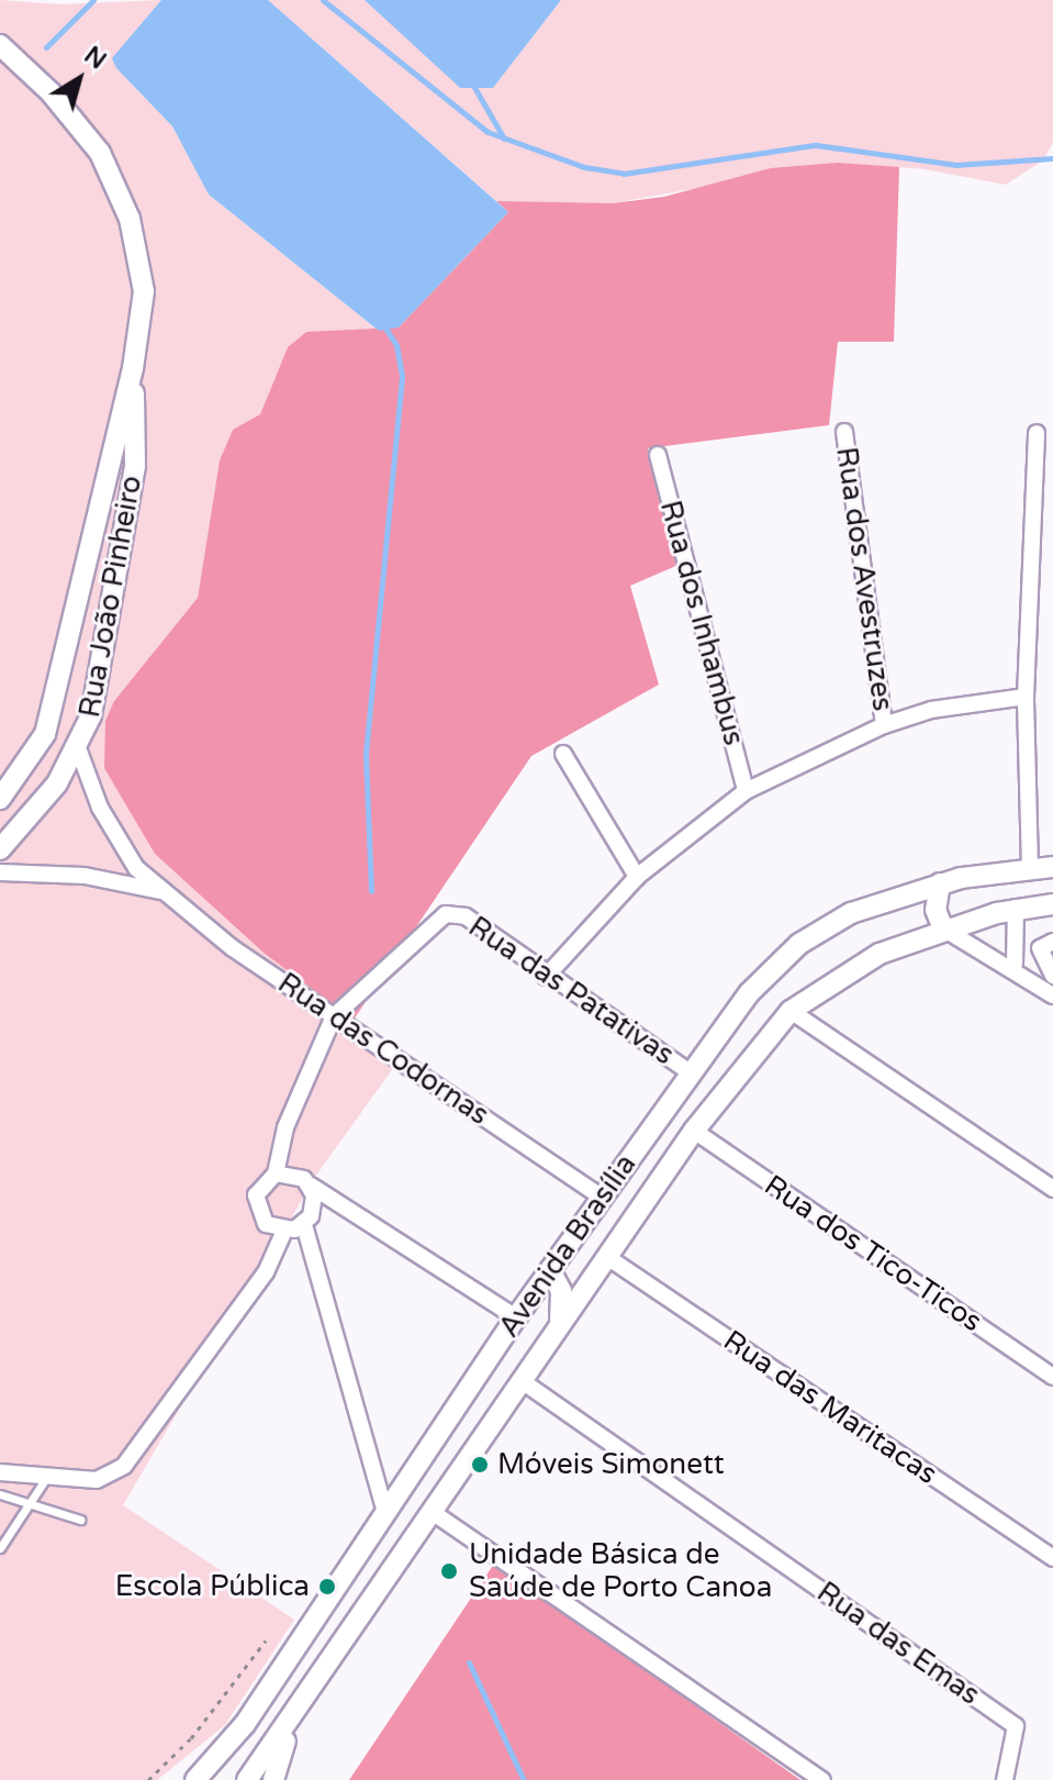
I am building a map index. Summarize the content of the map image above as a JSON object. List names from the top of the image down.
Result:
{
  "streets": {
    "street": [
      "Rua dos Avestruzes",
      "Rua João Pinheiro",
      "Rua dos Inhambus",
      "Rua das Patativas",
      "Rua das Codornas",
      "Avenida Brasília",
      "Rua dos Tico-Ticos",
      "Rua das Maritacas",
      "Rua das Emas"
    ]
  },
  "crossings": [
    ["Rua João Pinheiro", "Rua das Codornas"],
    ["Rua das Patativas", "Rua das Codornas"],
    ["Rua das Patativas", "Avenida Brasília"],
    ["Rua das Codornas", "Avenida Brasília"],
    ["Avenida Brasília", "Rua dos Tico-Ticos"],
    ["Avenida Brasília", "Rua das Maritacas"],
    ["Avenida Brasília", "Rua das Emas"]
  ],
  "places": ["Móveis Simonett", "Unidade Básica de Saúde de Porto Canoa", "Escola Pública"],
  "north": "top right"
}
